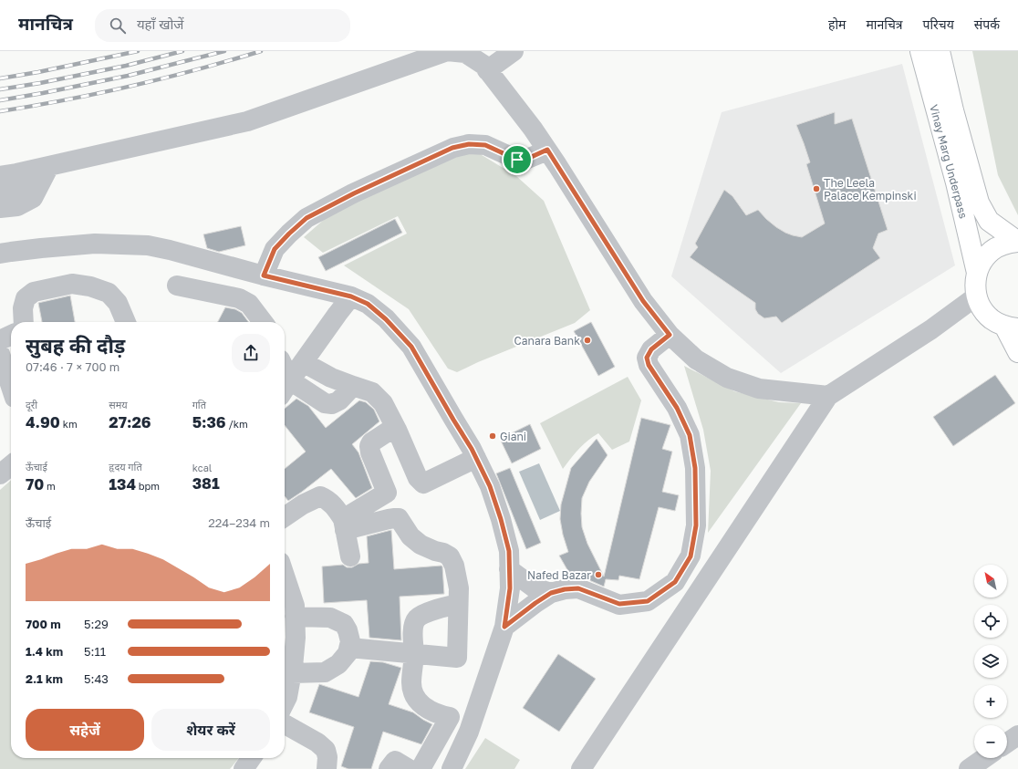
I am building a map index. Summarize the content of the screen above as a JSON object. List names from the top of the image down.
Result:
{
  "streets": {
    "main road": ["Vinay Marg Underpass"]
  },
  "places": [
    "The Leela Palace Kempinski",
    "Canara Bank",
    "Giani",
    "Nafed Bazar"
  ],
  "north": "top left",
  "page": {
    "header": "मानचित्र",
    "search": "यहाँ खोजें",
    "nav": [
      "होम",
      "मानचित्र",
      "परिचय",
      "संपर्क"
    ],
    "heading": ["सुबह की दौड़", "07:46 · 7 × 700 m"],
    "stats": [
      ["दूरी", "4.90 km"],
      ["समय", "27:26"],
      ["गति", "5:36 /km"],
      ["ऊँचाई", "70 m"],
      ["हृदय गति", "134 bpm"],
      ["kcal", "381"]
    ],
    "chart": ["ऊँचाई", "224–234 m"],
    "map_buttons": ["+", "−"],
    "list": [
      {
        "name": "700 m",
        "note": "5:29"
      },
      {
        "name": "1.4 km",
        "note": "5:11"
      },
      {
        "name": "2.1 km",
        "note": "5:43"
      }
    ],
    "buttons": ["सहेजें", "शेयर करें"]
  }
}
